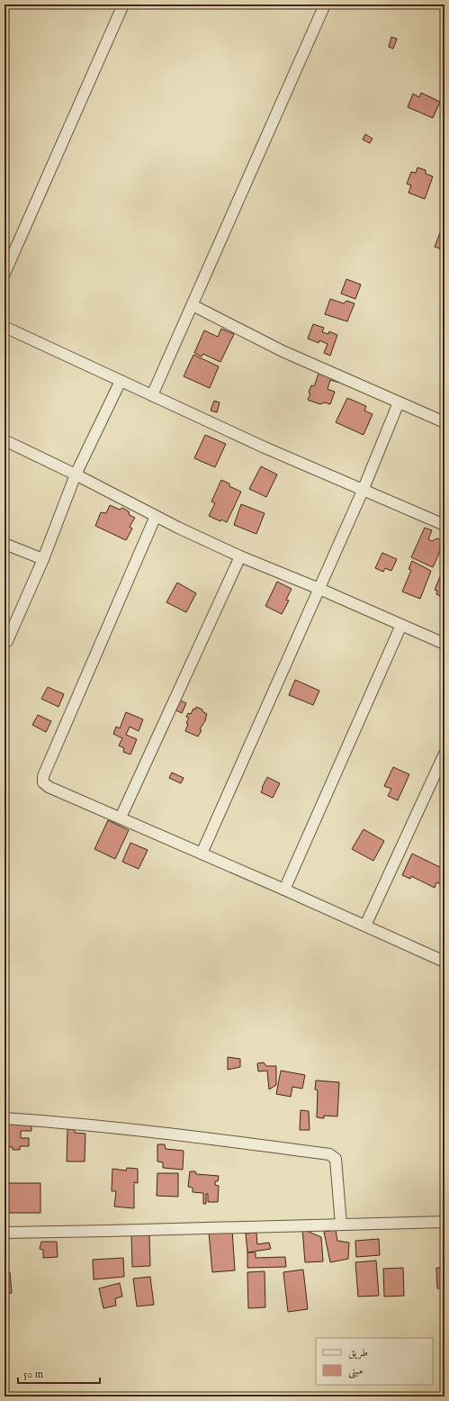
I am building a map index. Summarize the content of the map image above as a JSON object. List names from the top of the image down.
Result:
{
  "legend": ["طريق", "مبنى"],
  "scale_bar": "50 m"
}
